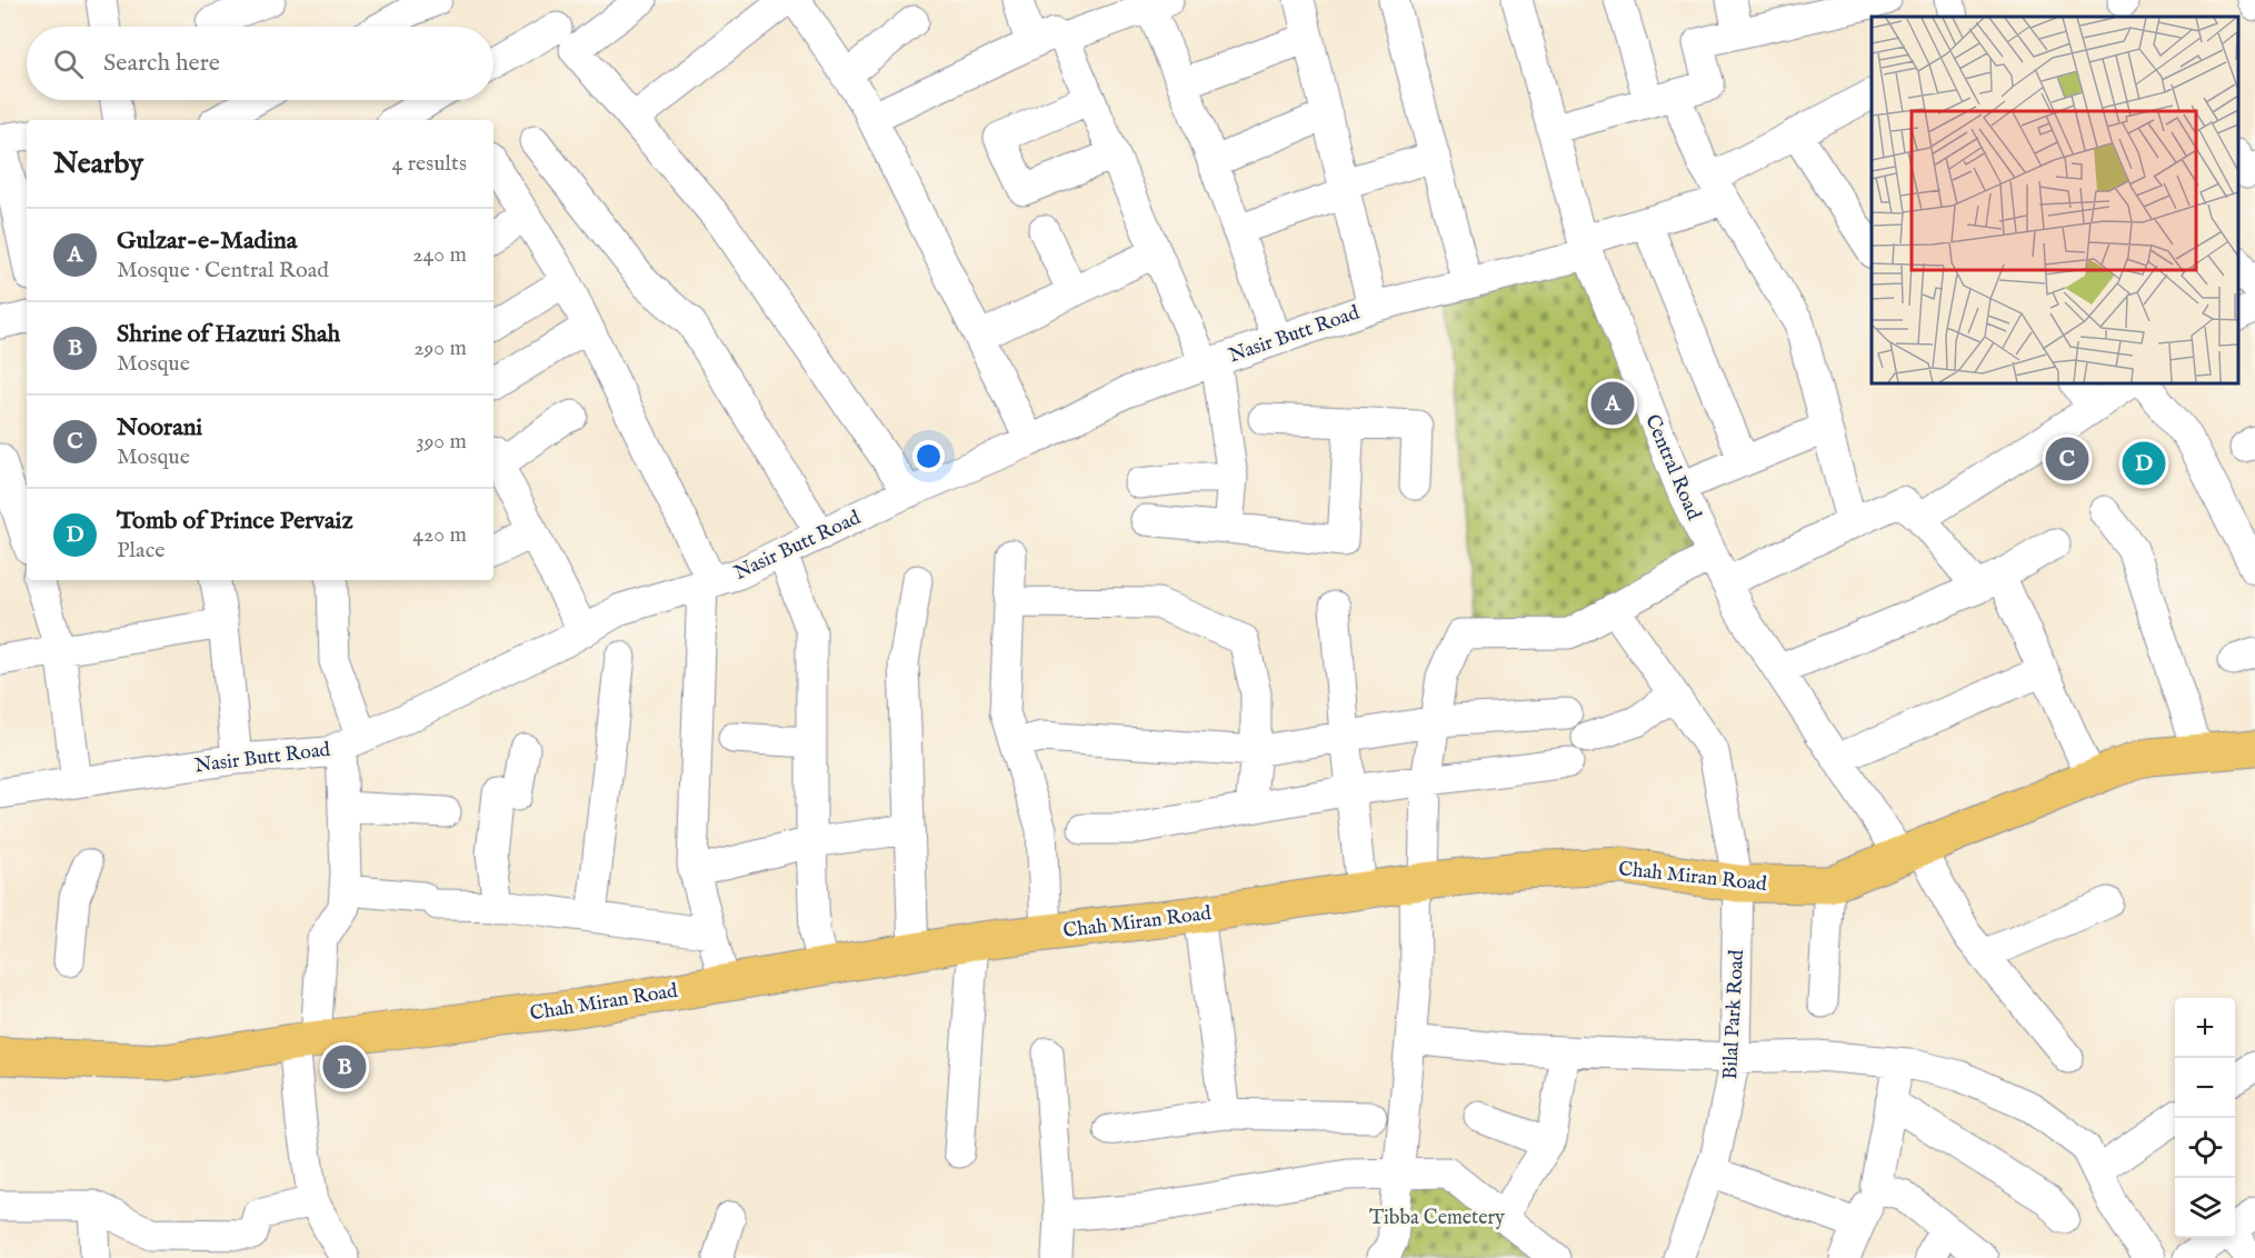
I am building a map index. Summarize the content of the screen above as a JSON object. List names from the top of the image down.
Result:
{
  "streets": {
    "main road": ["Chah Miran Road"],
    "street": ["Nasir Butt Road", "Central Road", "Bilal Park Road"]
  },
  "crossings": [
    ["Nasir Butt Road", "Central Road"],
    ["Central Road", "Chah Miran Road"],
    ["Chah Miran Road", "Bilal Park Road"]
  ],
  "parks": ["Tibba Cemetery"],
  "page": {
    "search": "Search here",
    "heading": ["Nearby", "4 results"],
    "list": [
      {
        "mark": "A",
        "name": "Gulzar-e-Madina",
        "note": "Mosque · Central Road",
        "value": "240 m"
      },
      {
        "mark": "B",
        "name": "Shrine of Hazuri Shah",
        "note": "Mosque",
        "value": "290 m"
      },
      {
        "mark": "C",
        "name": "Noorani",
        "note": "Mosque",
        "value": "390 m"
      },
      {
        "mark": "D",
        "name": "Tomb of Prince Pervaiz",
        "note": "Place",
        "value": "420 m"
      }
    ],
    "pins": [
      "A",
      "C",
      "D",
      "B"
    ],
    "map_buttons": ["+", "−"]
  }
}
